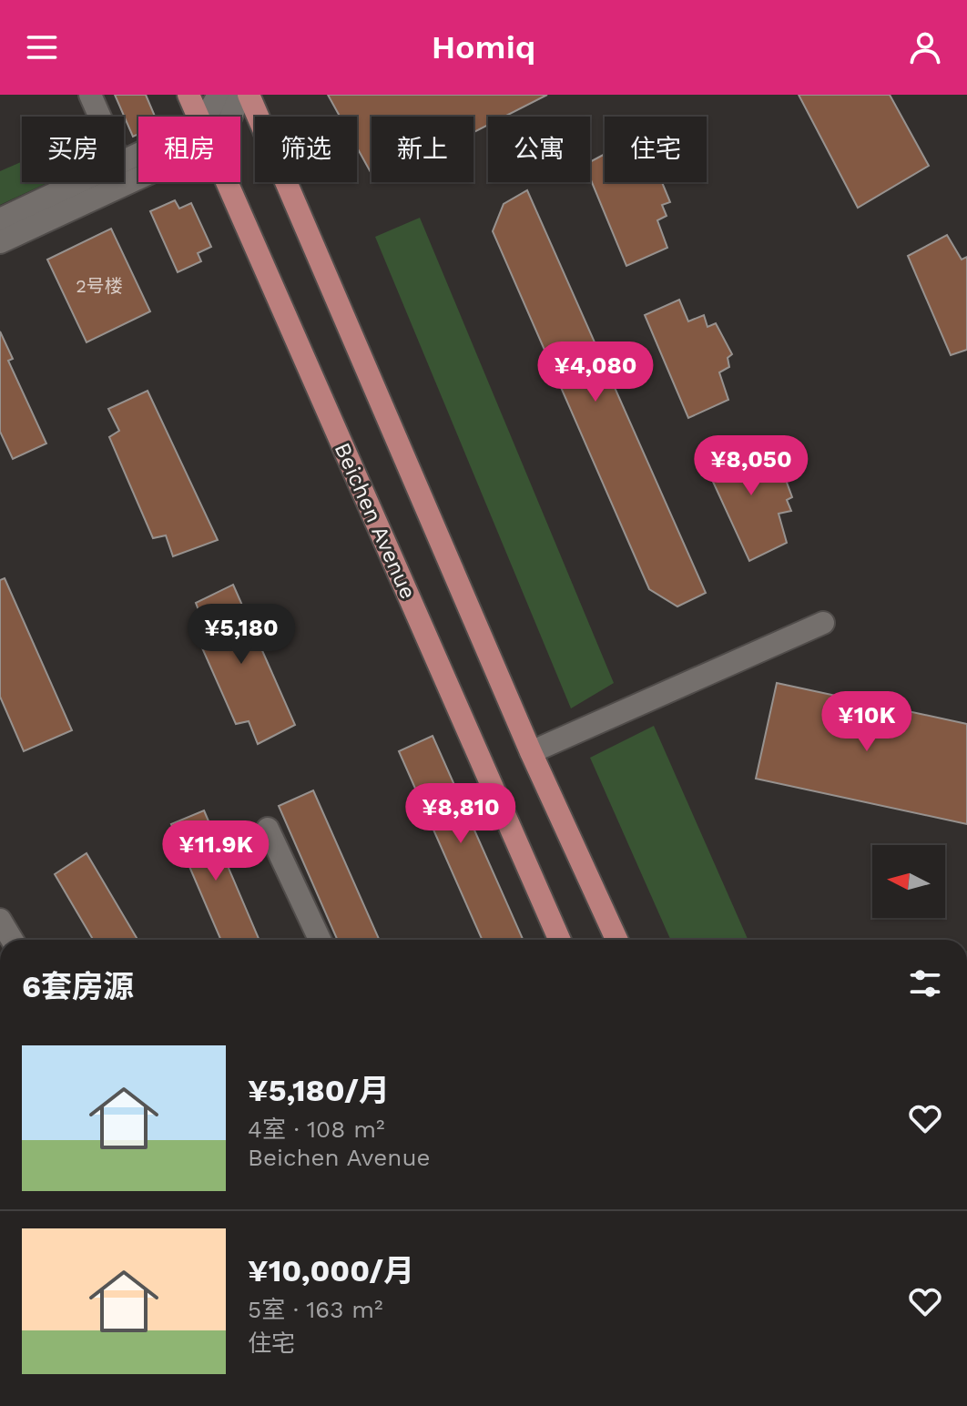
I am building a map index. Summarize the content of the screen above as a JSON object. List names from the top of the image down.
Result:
{
  "streets": {
    "main road": ["Beichen Avenue"]
  },
  "house_numbers": ["2号楼"],
  "north": "left",
  "page": {
    "header": "Homiq",
    "chip": [
      "买房",
      "租房",
      "筛选",
      "新上",
      "公寓",
      "住宅"
    ],
    "price": [
      "¥4,080",
      "¥8,050",
      "¥5,180",
      "¥10K",
      "¥8,810",
      "¥11.9K"
    ],
    "heading": "6套房源",
    "list": [
      {
        "name": "¥5,180/月",
        "note": "4室 · 108 m² · Beichen Avenue"
      },
      {
        "name": "¥10,000/月",
        "note": "5室 · 163 m² · 住宅"
      }
    ]
  }
}
